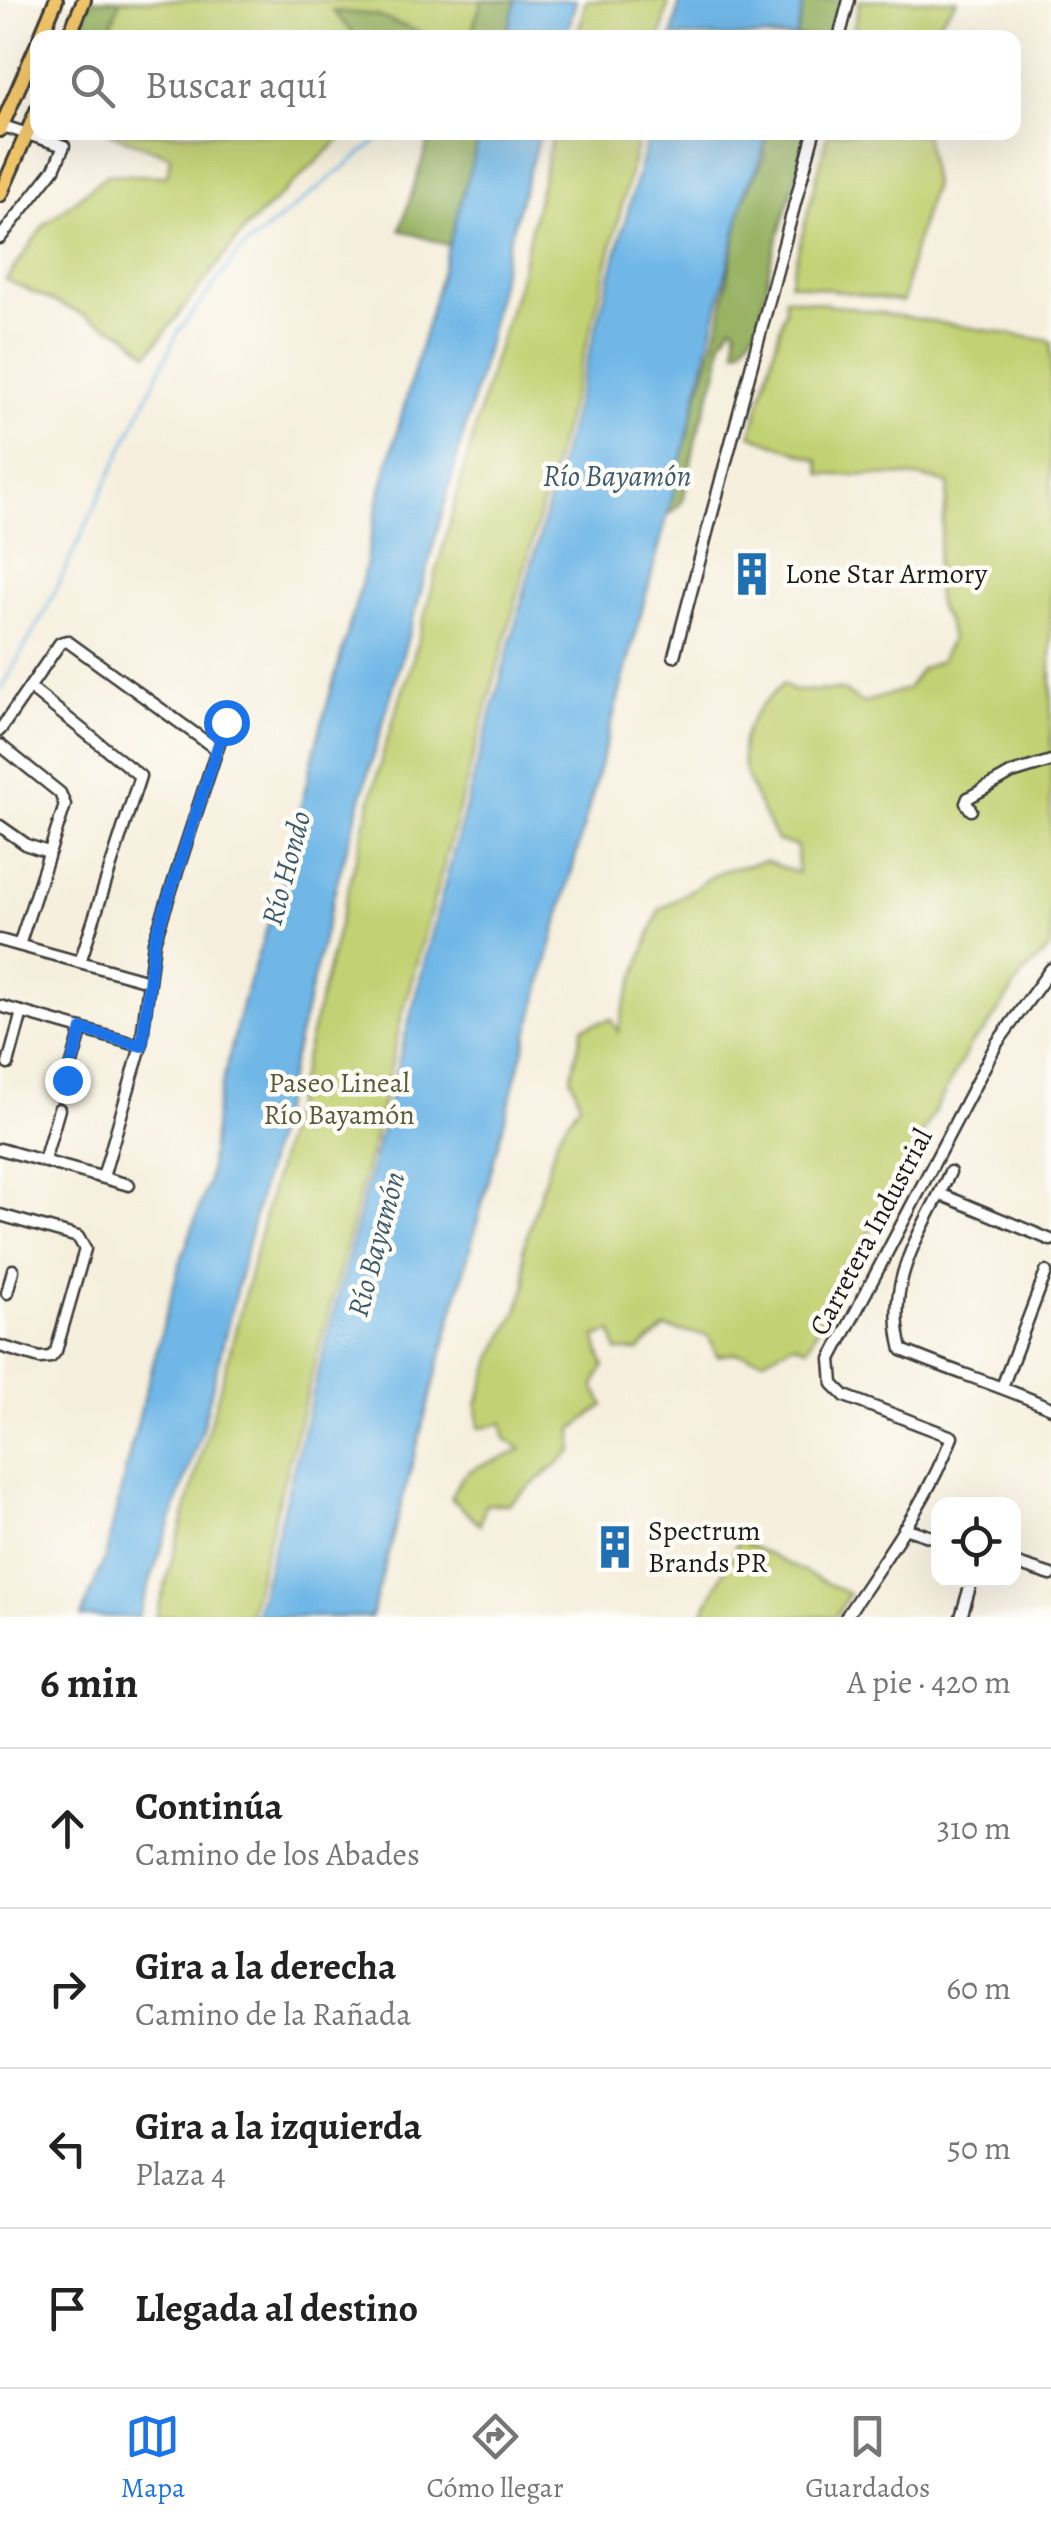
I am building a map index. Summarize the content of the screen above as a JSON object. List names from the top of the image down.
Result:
{
  "streets": {
    "street": ["Carretera Industrial"]
  },
  "water": ["Río Bayamón", "Río Hondo"],
  "parks": ["Paseo Lineal Río Bayamón"],
  "places": {
    "building": ["Lone Star Armory", "Spectrum Brands PR"]
  },
  "page": {
    "search": "Buscar aquí",
    "heading": ["6 min", "A pie · 420 m"],
    "list": [
      ["Continúa", "Camino de los Abades", "310 m"],
      ["Gira a la derecha", "Camino de la Rañada", "60 m"],
      ["Gira a la izquierda", "Plaza 4", "50 m"],
      "Llegada al destino"
    ],
    "nav": ["Mapa", "Cómo llegar", "Guardados"]
  }
}
